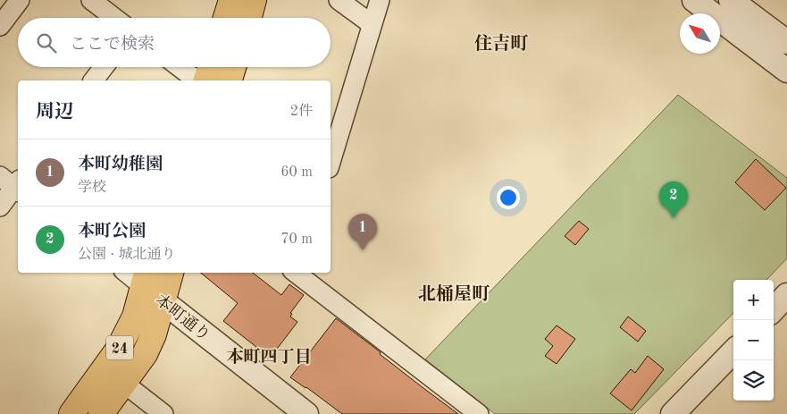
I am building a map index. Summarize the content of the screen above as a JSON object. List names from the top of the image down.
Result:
{
  "streets": {
    "highway": ["24"],
    "street": ["本町通り"]
  },
  "crossings": [
    ["本町通り", "24"]
  ],
  "districts": ["住吉町", "北桶屋町", "本町四丁目"],
  "north": "top left",
  "page": {
    "search": "ここで検索",
    "heading": ["周辺", "2件"],
    "list": [
      {
        "mark": "1",
        "name": "本町幼稚園",
        "note": "学校",
        "value": "60 m"
      },
      {
        "mark": "2",
        "name": "本町公園",
        "note": "公園 · 城北通り",
        "value": "70 m"
      }
    ],
    "pins": ["2", "1"],
    "map_buttons": ["+", "−"]
  }
}
